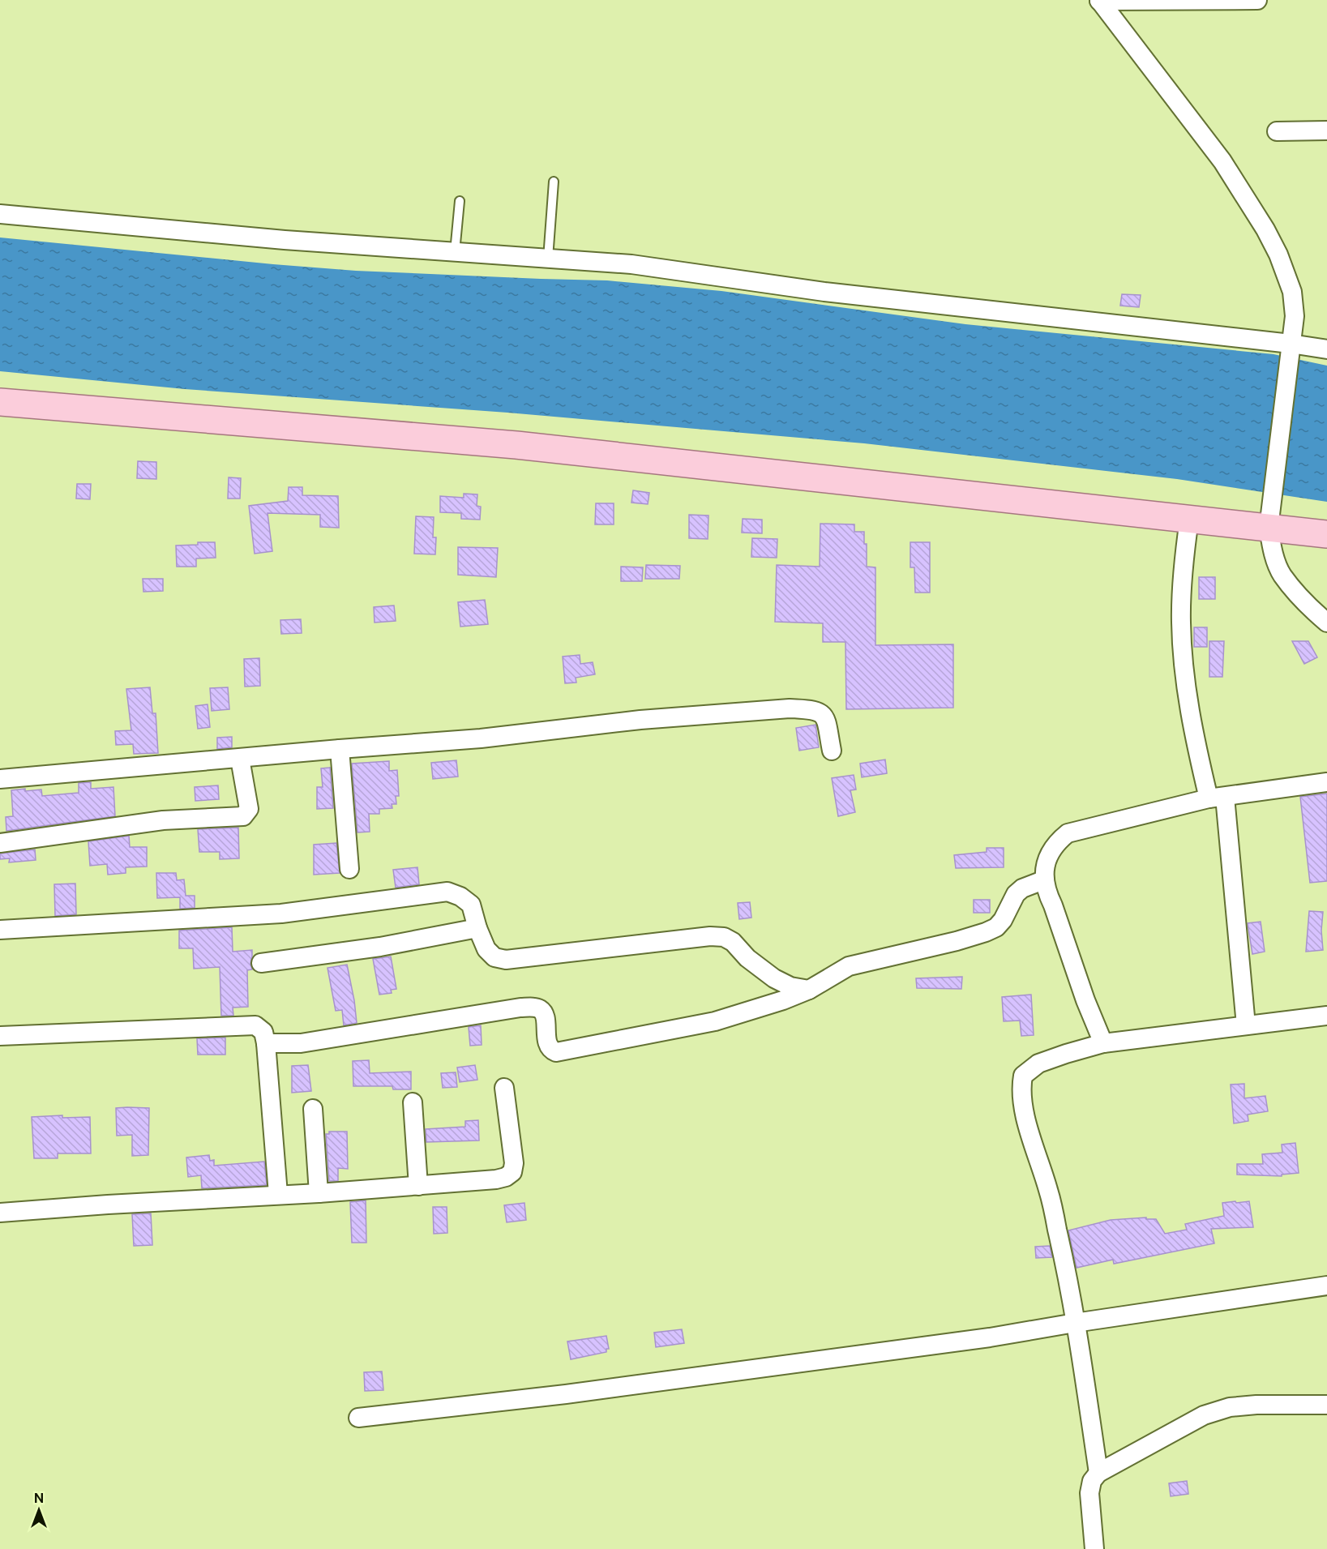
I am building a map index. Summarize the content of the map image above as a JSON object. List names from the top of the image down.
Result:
{
  "north": "top"
}
